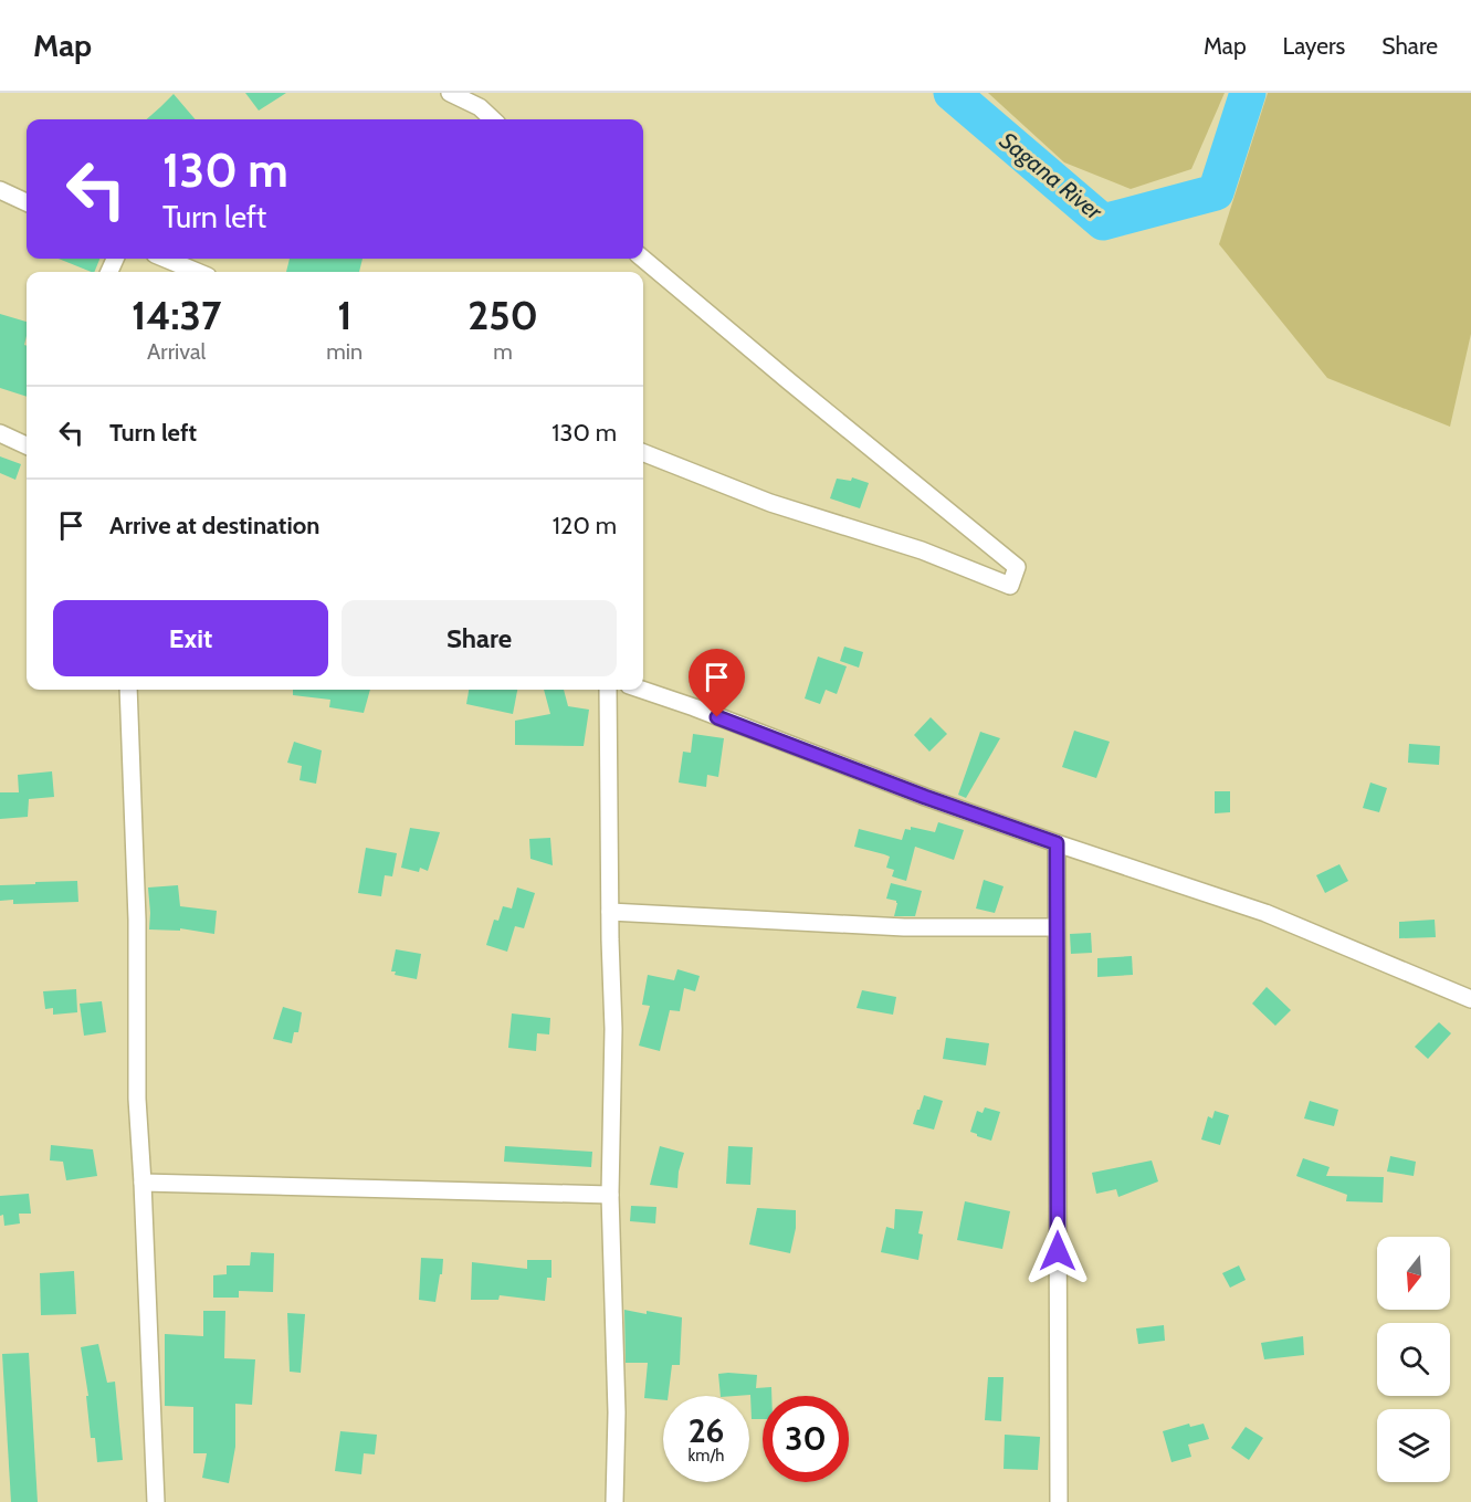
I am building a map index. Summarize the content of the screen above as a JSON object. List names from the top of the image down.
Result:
{
  "water": ["Sagana River"],
  "north": "bottom",
  "page": {
    "header": "Map",
    "nav": ["Map", "Layers", "Share"],
    "turn": ["130 m", "Turn left"],
    "eta": [
      "14:37",
      "Arrival",
      "1",
      "min",
      "250",
      "m"
    ],
    "list": [
      {
        "name": "Turn left",
        "value": "130 m"
      },
      {
        "name": "Arrive at destination",
        "value": "120 m"
      }
    ],
    "buttons": ["Exit", "Share"],
    "speed": "26 km/h",
    "limit": "30"
  }
}
